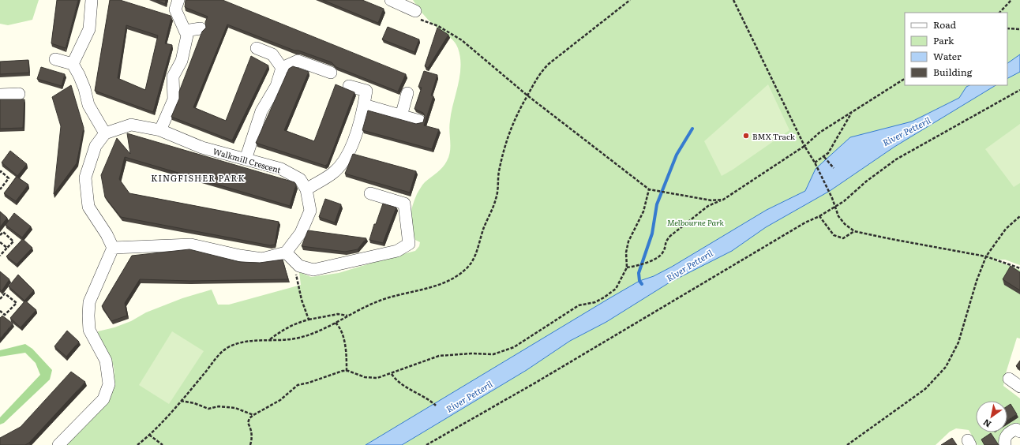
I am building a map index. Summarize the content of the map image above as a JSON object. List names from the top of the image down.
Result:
{
  "streets": {
    "street": ["Walkmill Crescent"]
  },
  "districts": ["KINGFISHER PARK"],
  "water": ["River Petteril"],
  "parks": ["Melbourne Park"],
  "places": ["BMX Track"],
  "legend": [
    "Road",
    "Park",
    "Water",
    "Building"
  ],
  "north": "bottom left"
}
